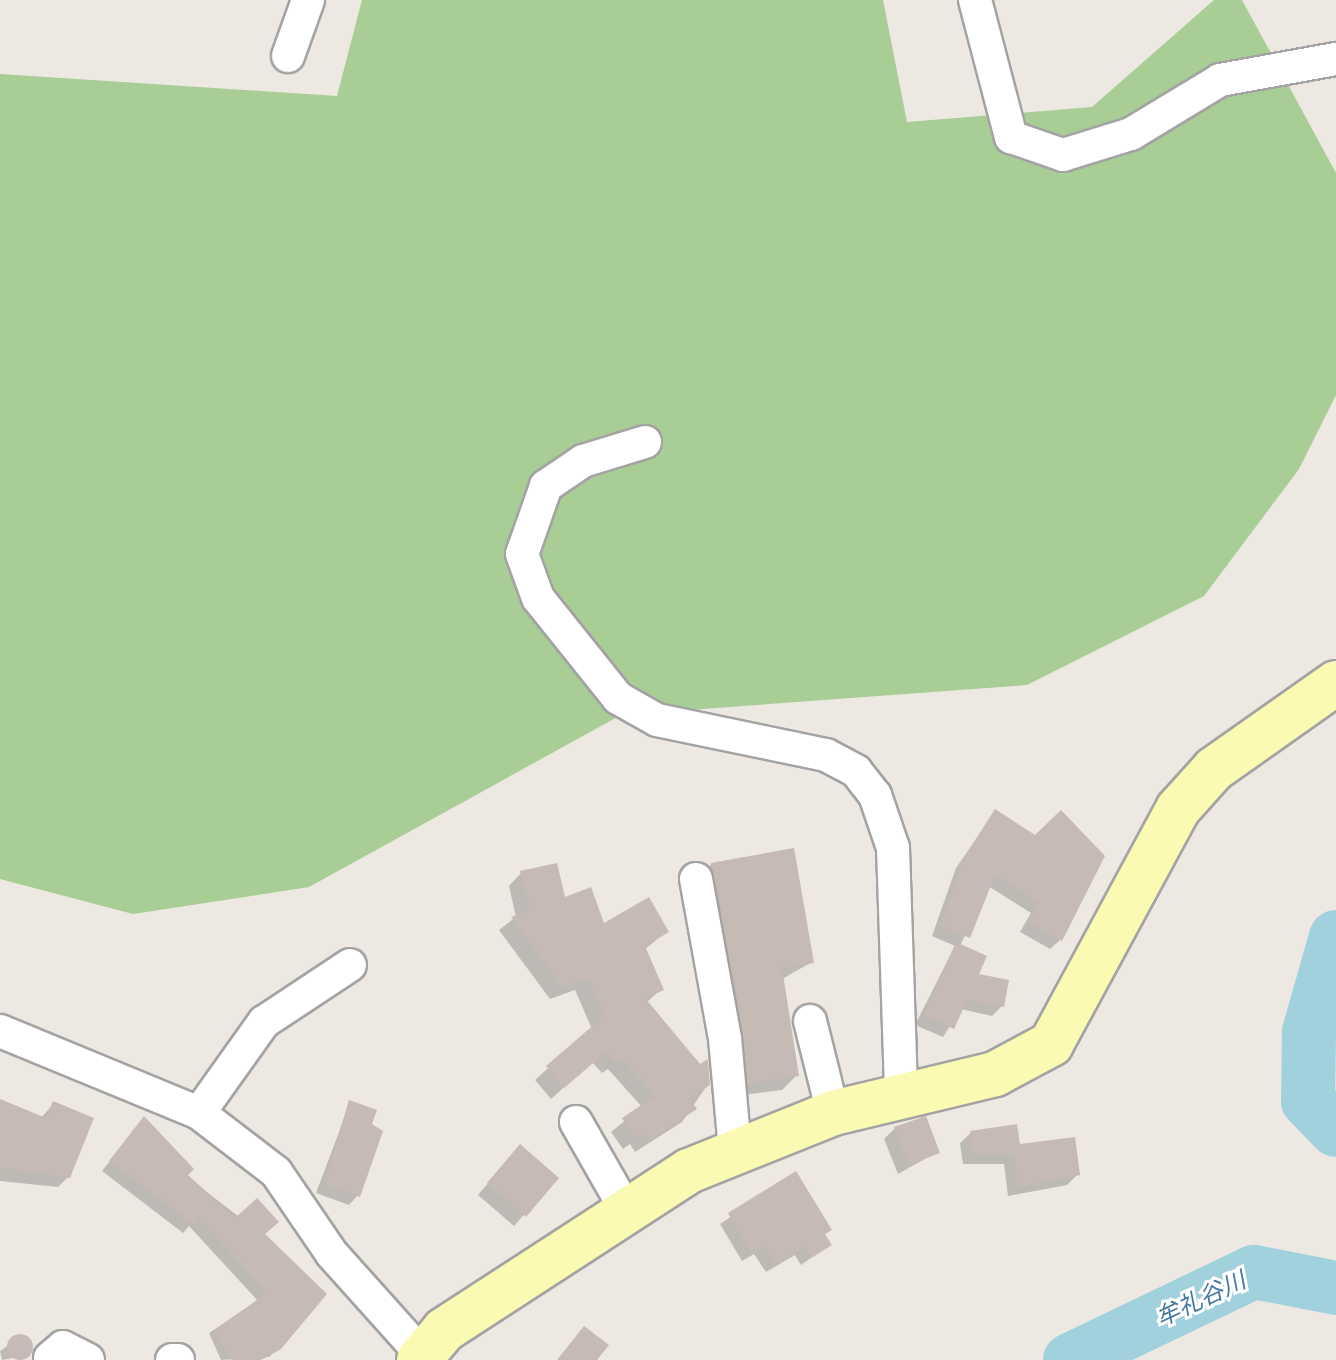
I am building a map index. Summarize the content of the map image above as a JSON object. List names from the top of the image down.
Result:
{
  "water": ["牟礼谷川"]
}
